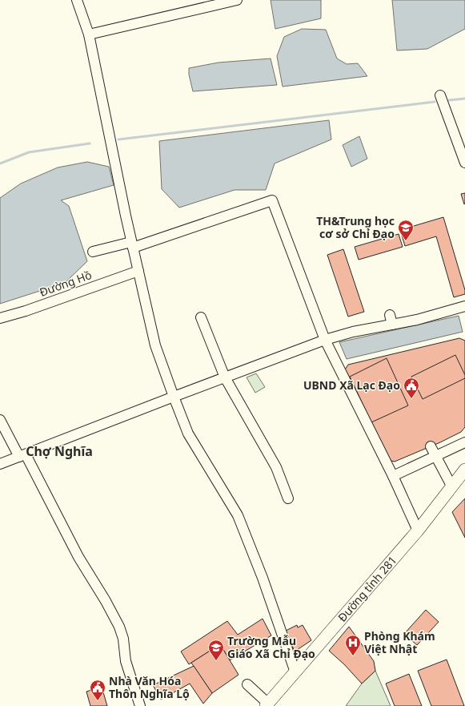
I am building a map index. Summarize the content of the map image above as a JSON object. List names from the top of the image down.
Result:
{
  "streets": {
    "main road": ["Đường tỉnh 281"],
    "street": ["Đường Hồ"]
  },
  "districts": ["Chợ Nghĩa"],
  "places": {
    "school or university": ["TH&Trung học cơ sở Chỉ Đạo", "Trường Mẫu Giáo Xã Chỉ Đạo"],
    "public building": ["UBND Xã Lạc Đạo", "Nhà Văn Hóa Thôn Nghĩa Lộ"],
    "hospital": ["Phòng Khám Việt Nhật"]
  }
}
